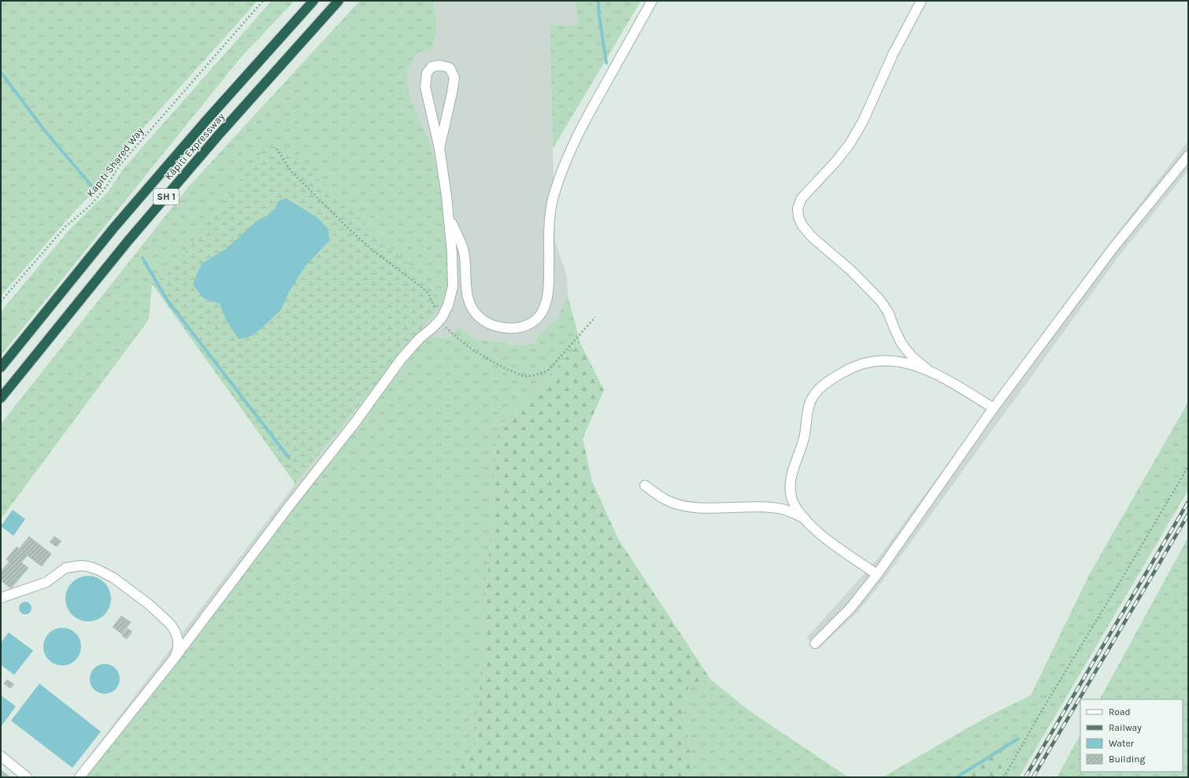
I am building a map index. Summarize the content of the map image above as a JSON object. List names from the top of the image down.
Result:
{
  "streets": {
    "highway": ["Kāpiti Expressway", "SH 1"],
    "path": ["Kapiti Shared Way"]
  },
  "legend": [
    "Road",
    "Railway",
    "Water",
    "Building"
  ]
}
